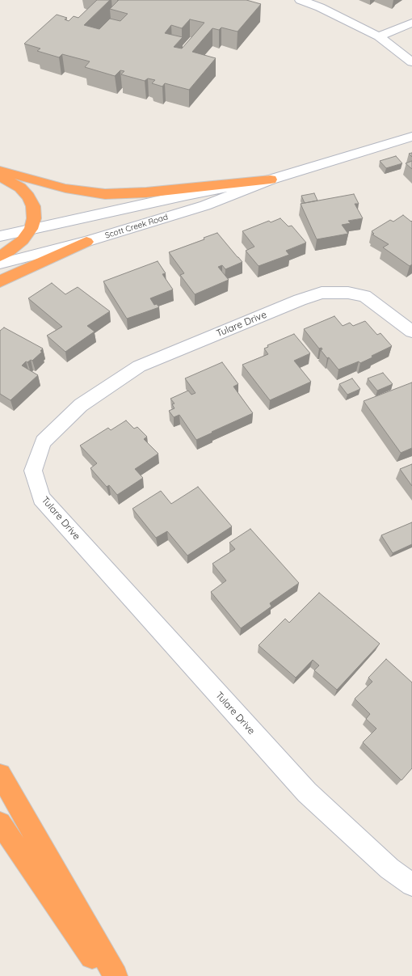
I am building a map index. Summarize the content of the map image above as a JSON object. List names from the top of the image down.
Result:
{
  "streets": {
    "street": ["Scott Creek Road", "Tulare Drive"]
  }
}
